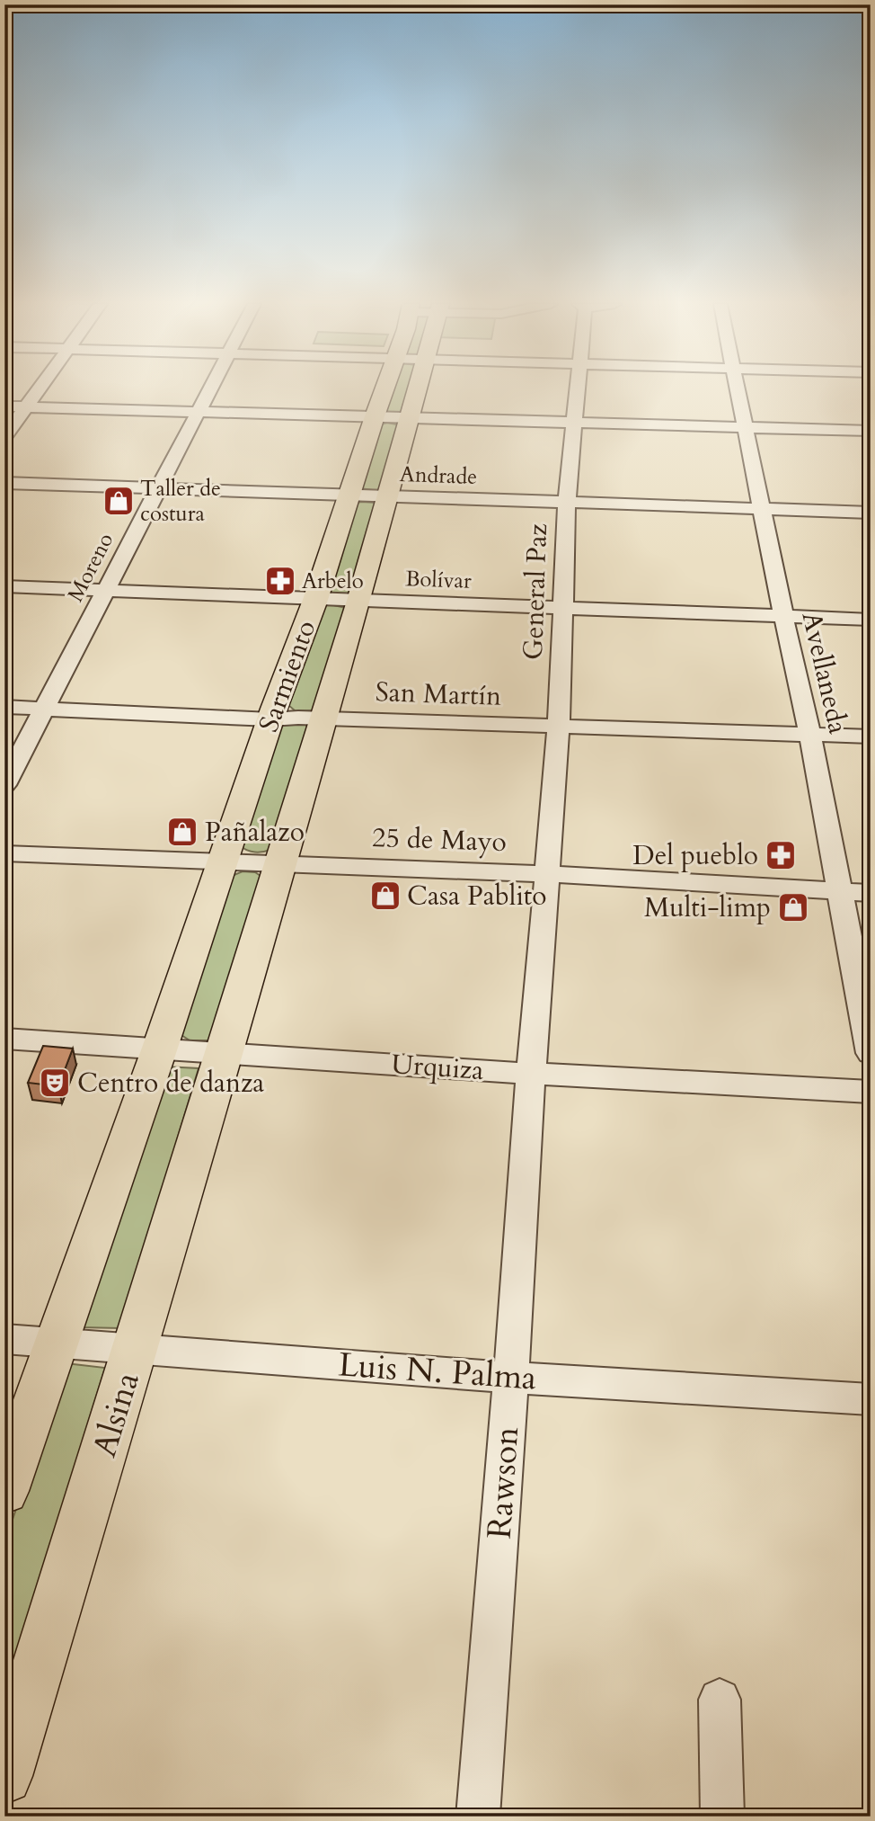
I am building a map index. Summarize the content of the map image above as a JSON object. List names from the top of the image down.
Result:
{
  "streets": {
    "main road": ["Sarmiento", "Alsina"],
    "street": [
      "Andrade",
      "Moreno",
      "Bolívar",
      "General Paz",
      "Avellaneda",
      "San Martín",
      "25 de Mayo",
      "Urquiza",
      "Luis N. Palma",
      "Rawson"
    ]
  },
  "crossings": [
    ["Andrade", "Moreno"],
    ["Andrade", "General Paz"],
    ["Andrade", "Avellaneda"],
    ["Andrade", "Sarmiento"],
    ["Moreno", "Bolívar"],
    ["Moreno", "San Martín"],
    ["Bolívar", "General Paz"],
    ["Bolívar", "Avellaneda"],
    ["Bolívar", "Sarmiento"],
    ["General Paz", "San Martín"],
    ["General Paz", "25 de Mayo"],
    ["General Paz", "Urquiza"],
    ["General Paz", "Rawson"],
    ["Avellaneda", "San Martín"],
    ["Avellaneda", "25 de Mayo"],
    ["Sarmiento", "San Martín"],
    ["Sarmiento", "25 de Mayo"],
    ["Sarmiento", "Urquiza"],
    ["Sarmiento", "Alsina"],
    ["Urquiza", "Alsina"],
    ["Urquiza", "Rawson"],
    ["Luis N. Palma", "Alsina"],
    ["Luis N. Palma", "Rawson"]
  ],
  "places": {
    "shop": [
      "Taller de costura",
      "Pañalazo",
      "Casa Pablito",
      "Multi-limp"
    ],
    "pharmacy": ["Arbelo", "Del pueblo"],
    "theatre": ["Centro de danza"]
  }
}
